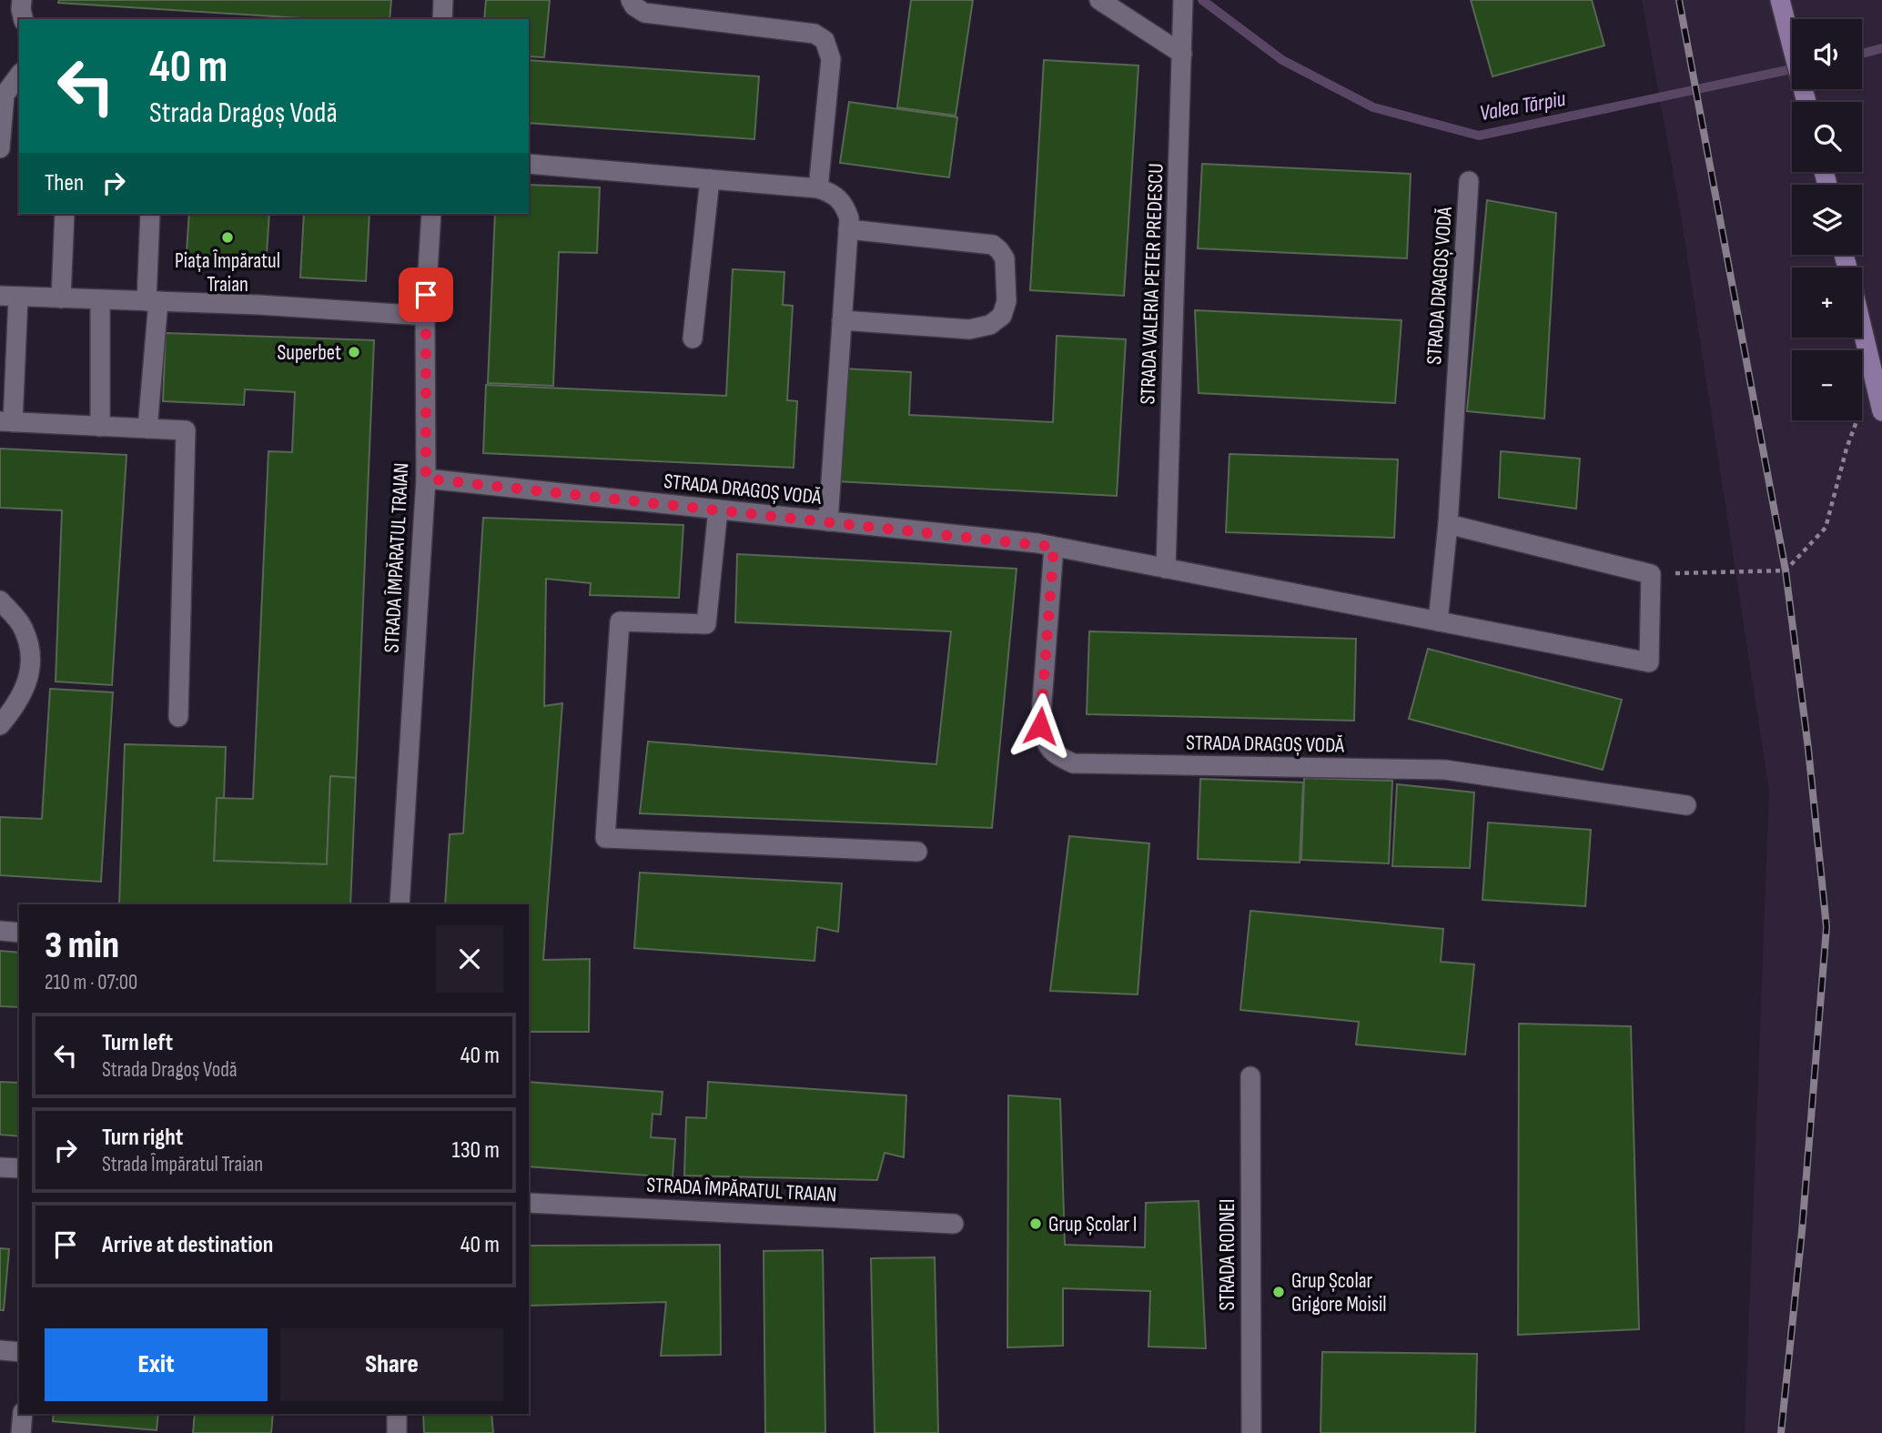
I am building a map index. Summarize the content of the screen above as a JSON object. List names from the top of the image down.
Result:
{
  "streets": {
    "street": [
      "STRADA VALERIA PETER PREDESCU",
      "STRADA DRAGOȘ VODĂ",
      "STRADA ÎMPĂRATUL TRAIAN",
      "STRADA RODNEI"
    ]
  },
  "crossings": [
    ["STRADA VALERIA PETER PREDESCU", "STRADA DRAGOȘ VODĂ"],
    ["STRADA DRAGOȘ VODĂ", "STRADA ÎMPĂRATUL TRAIAN"]
  ],
  "water": ["Valea Tărpiu"],
  "places": [
    "Piața Împăratul Traian",
    "Superbet",
    "Grup Școlar I",
    "Grup Școlar Grigore Moisil"
  ],
  "page": {
    "map_buttons": ["+", "−"],
    "turn": ["40 m", "Strada Dragoș Vodă"],
    "then": "Then",
    "heading": ["3 min", "210 m · 07:00"],
    "list": [
      {
        "name": "Turn left",
        "note": "Strada Dragoș Vodă",
        "value": "40 m"
      },
      {
        "name": "Turn right",
        "note": "Strada Împăratul Traian",
        "value": "130 m"
      },
      {
        "name": "Arrive at destination",
        "value": "40 m"
      }
    ],
    "buttons": ["Exit", "Share"]
  }
}
